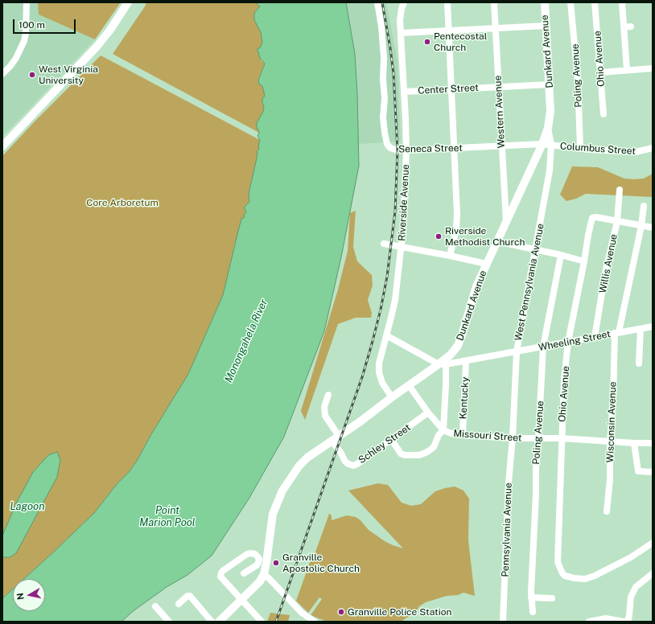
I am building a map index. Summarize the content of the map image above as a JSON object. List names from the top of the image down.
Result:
{
  "streets": {
    "main road": ["Dunkard Avenue"],
    "street": [
      "Ohio Avenue",
      "Poling Avenue",
      "Center Street",
      "Western Avenue",
      "Seneca Street",
      "Columbus Street",
      "Riverside Avenue",
      "Willis Avenue",
      "West Pennsylvania Avenue",
      "Wheeling Street",
      "Kentucky",
      "Wisconsin Avenue",
      "Missouri Street",
      "Schley Street",
      "Pennsylvania Avenue"
    ]
  },
  "crossings": [
    ["Dunkard Avenue", "Center Street"],
    ["Dunkard Avenue", "Western Avenue"],
    ["Dunkard Avenue", "Seneca Street"],
    ["Dunkard Avenue", "Columbus Street"],
    ["Dunkard Avenue", "Riverside Avenue"],
    ["Dunkard Avenue", "West Pennsylvania Avenue"],
    ["Dunkard Avenue", "Wheeling Street"],
    ["Dunkard Avenue", "Missouri Street"],
    ["Dunkard Avenue", "Schley Street"],
    ["Ohio Avenue", "Willis Avenue"],
    ["Ohio Avenue", "Wheeling Street"],
    ["Ohio Avenue", "Missouri Street"],
    ["Poling Avenue", "Columbus Street"],
    ["Poling Avenue", "Wheeling Street"],
    ["Poling Avenue", "Missouri Street"],
    ["Center Street", "Western Avenue"],
    ["Center Street", "Riverside Avenue"],
    ["Western Avenue", "Seneca Street"],
    ["Seneca Street", "Columbus Street"],
    ["Seneca Street", "Riverside Avenue"],
    ["Columbus Street", "West Pennsylvania Avenue"],
    ["Willis Avenue", "Wheeling Street"],
    ["West Pennsylvania Avenue", "Wheeling Street"],
    ["West Pennsylvania Avenue", "Missouri Street"],
    ["West Pennsylvania Avenue", "Pennsylvania Avenue"],
    ["Wheeling Street", "Kentucky"],
    ["Wheeling Street", "Wisconsin Avenue"],
    ["Kentucky", "Missouri Street"],
    ["Wisconsin Avenue", "Missouri Street"],
    ["Missouri Street", "Schley Street"],
    ["Missouri Street", "Pennsylvania Avenue"]
  ],
  "water": ["Monongahela River", "Lagoon", "Point Marion Pool"],
  "parks": ["Core Arboretum"],
  "places": [
    "Pentecostal Church",
    "West Virginia University",
    "Riverside Methodist Church",
    "Granville Apostolic Church",
    "Granville Police Station"
  ],
  "scale_bar": "100 m",
  "north": "left"
}
